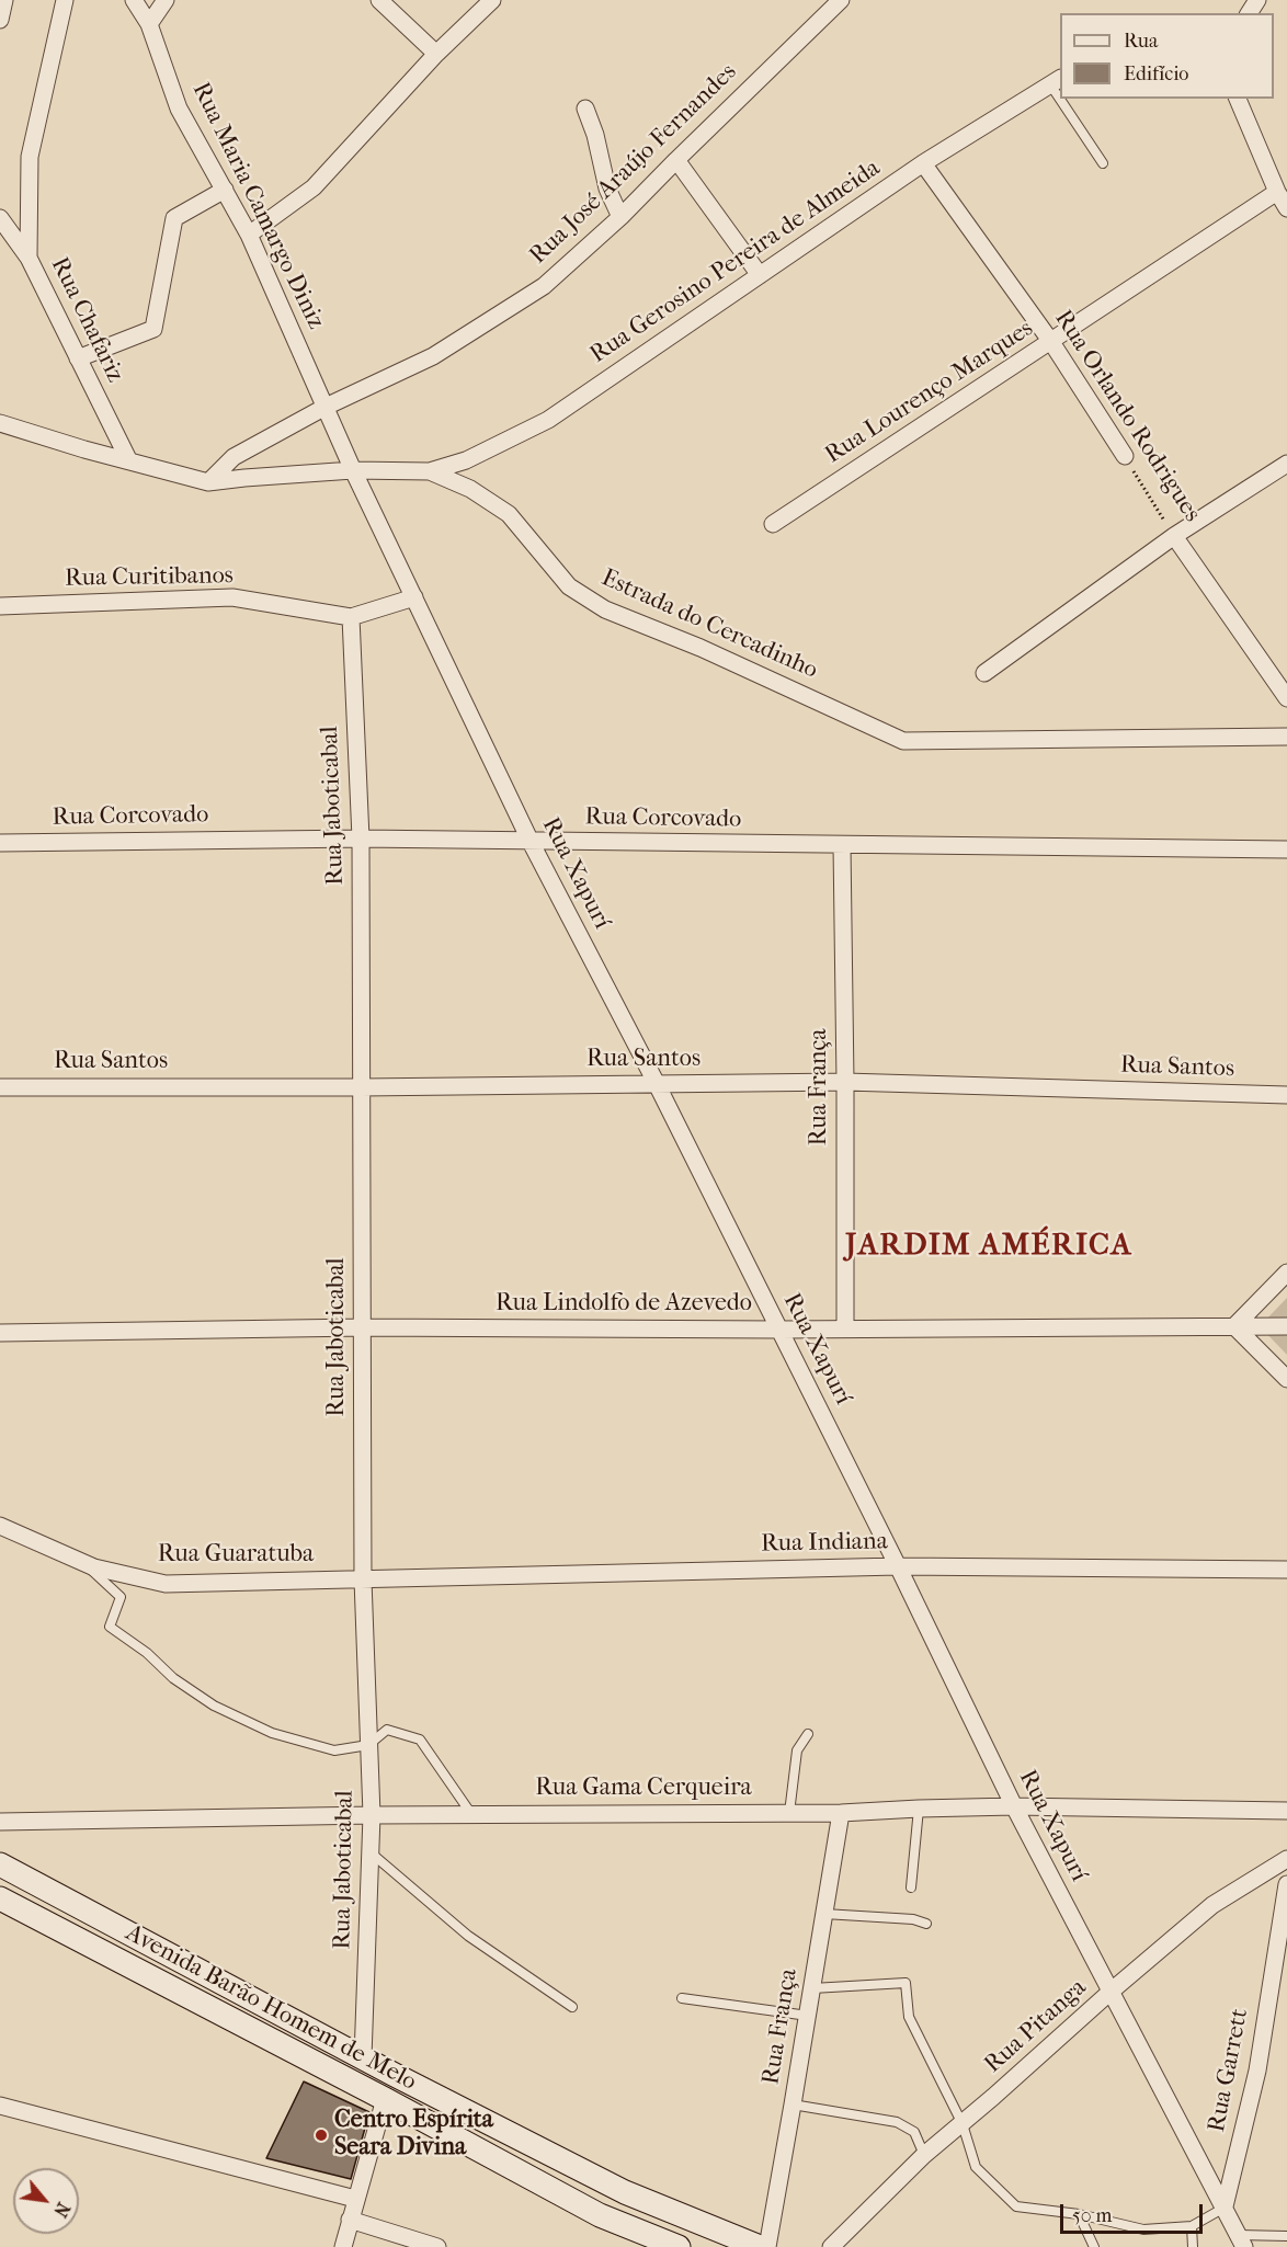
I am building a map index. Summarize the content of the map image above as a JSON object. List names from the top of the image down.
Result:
{
  "streets": {
    "main road": ["Avenida Barão Homem de Melo"],
    "street": [
      "Rua José Araújo Fernandes",
      "Rua Maria Camargo Diniz",
      "Rua Gerosino Pereira de Almeida",
      "Rua Chafariz",
      "Rua Lourenço Marques",
      "Rua Orlando Rodrigues",
      "Rua Curitibanos",
      "Estrada do Cercadinho",
      "Rua Jaboticabal",
      "Rua Corcovado",
      "Rua Xapurí",
      "Rua Santos",
      "Rua França",
      "Rua Lindolfo de Azevedo",
      "Rua Indiana",
      "Rua Guaratuba",
      "Rua Gama Cerqueira",
      "Rua Pitanga",
      "Rua Garrett"
    ]
  },
  "crossings": [
    ["Rua José Araújo Fernandes", "Rua Maria Camargo Diniz"],
    ["Rua José Araújo Fernandes", "Estrada do Cercadinho"],
    ["Rua Maria Camargo Diniz", "Estrada do Cercadinho"],
    ["Rua Maria Camargo Diniz", "Rua Xapurí"],
    ["Rua Gerosino Pereira de Almeida", "Rua Orlando Rodrigues"],
    ["Rua Gerosino Pereira de Almeida", "Estrada do Cercadinho"],
    ["Rua Chafariz", "Estrada do Cercadinho"],
    ["Rua Lourenço Marques", "Rua Orlando Rodrigues"],
    ["Rua Curitibanos", "Rua Jaboticabal"],
    ["Rua Curitibanos", "Rua Xapurí"],
    ["Estrada do Cercadinho", "Rua Xapurí"],
    ["Rua Jaboticabal", "Rua Corcovado"],
    ["Rua Jaboticabal", "Rua Santos"],
    ["Rua Jaboticabal", "Rua Lindolfo de Azevedo"],
    ["Rua Jaboticabal", "Rua Indiana"],
    ["Rua Jaboticabal", "Rua Guaratuba"],
    ["Rua Jaboticabal", "Rua Gama Cerqueira"],
    ["Rua Jaboticabal", "Avenida Barão Homem de Melo"],
    ["Rua Corcovado", "Rua Xapurí"],
    ["Rua Corcovado", "Rua França"],
    ["Rua Xapurí", "Rua Santos"],
    ["Rua Xapurí", "Rua Lindolfo de Azevedo"],
    ["Rua Xapurí", "Rua Indiana"],
    ["Rua Xapurí", "Rua Gama Cerqueira"],
    ["Rua Xapurí", "Rua Pitanga"],
    ["Rua Xapurí", "Rua Garrett"],
    ["Rua Santos", "Rua França"],
    ["Rua França", "Rua Lindolfo de Azevedo"],
    ["Rua França", "Rua Gama Cerqueira"],
    ["Rua Indiana", "Rua Guaratuba"]
  ],
  "districts": ["JARDIM AMÉRICA"],
  "places": ["Centro Espírita Seara Divina"],
  "legend": ["Rua", "Edifício"],
  "scale_bar": "50 m",
  "north": "bottom right"
}
